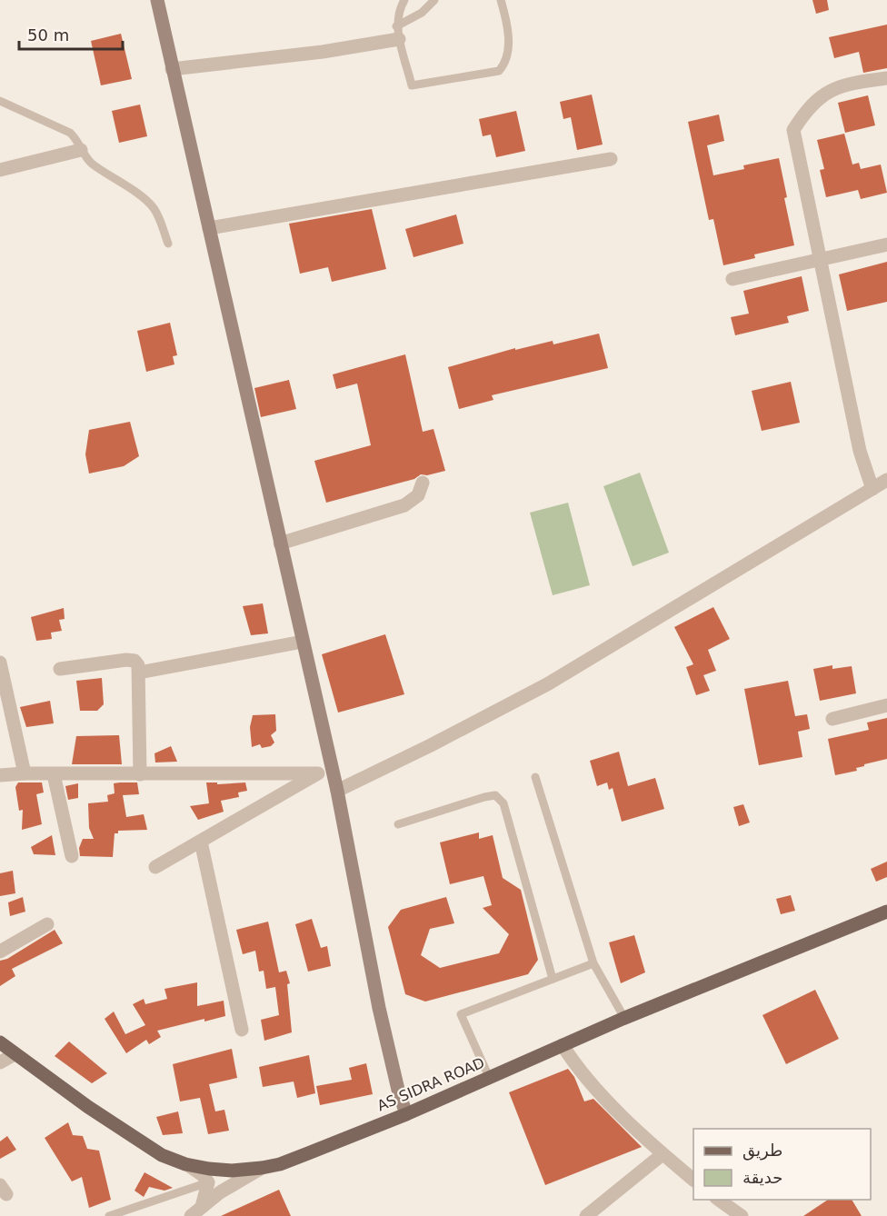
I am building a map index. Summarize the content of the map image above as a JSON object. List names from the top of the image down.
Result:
{
  "streets": {
    "main road": ["AS SIDRA ROAD"]
  },
  "legend": ["طريق", "حديقة"],
  "scale_bar": "50 m"
}
